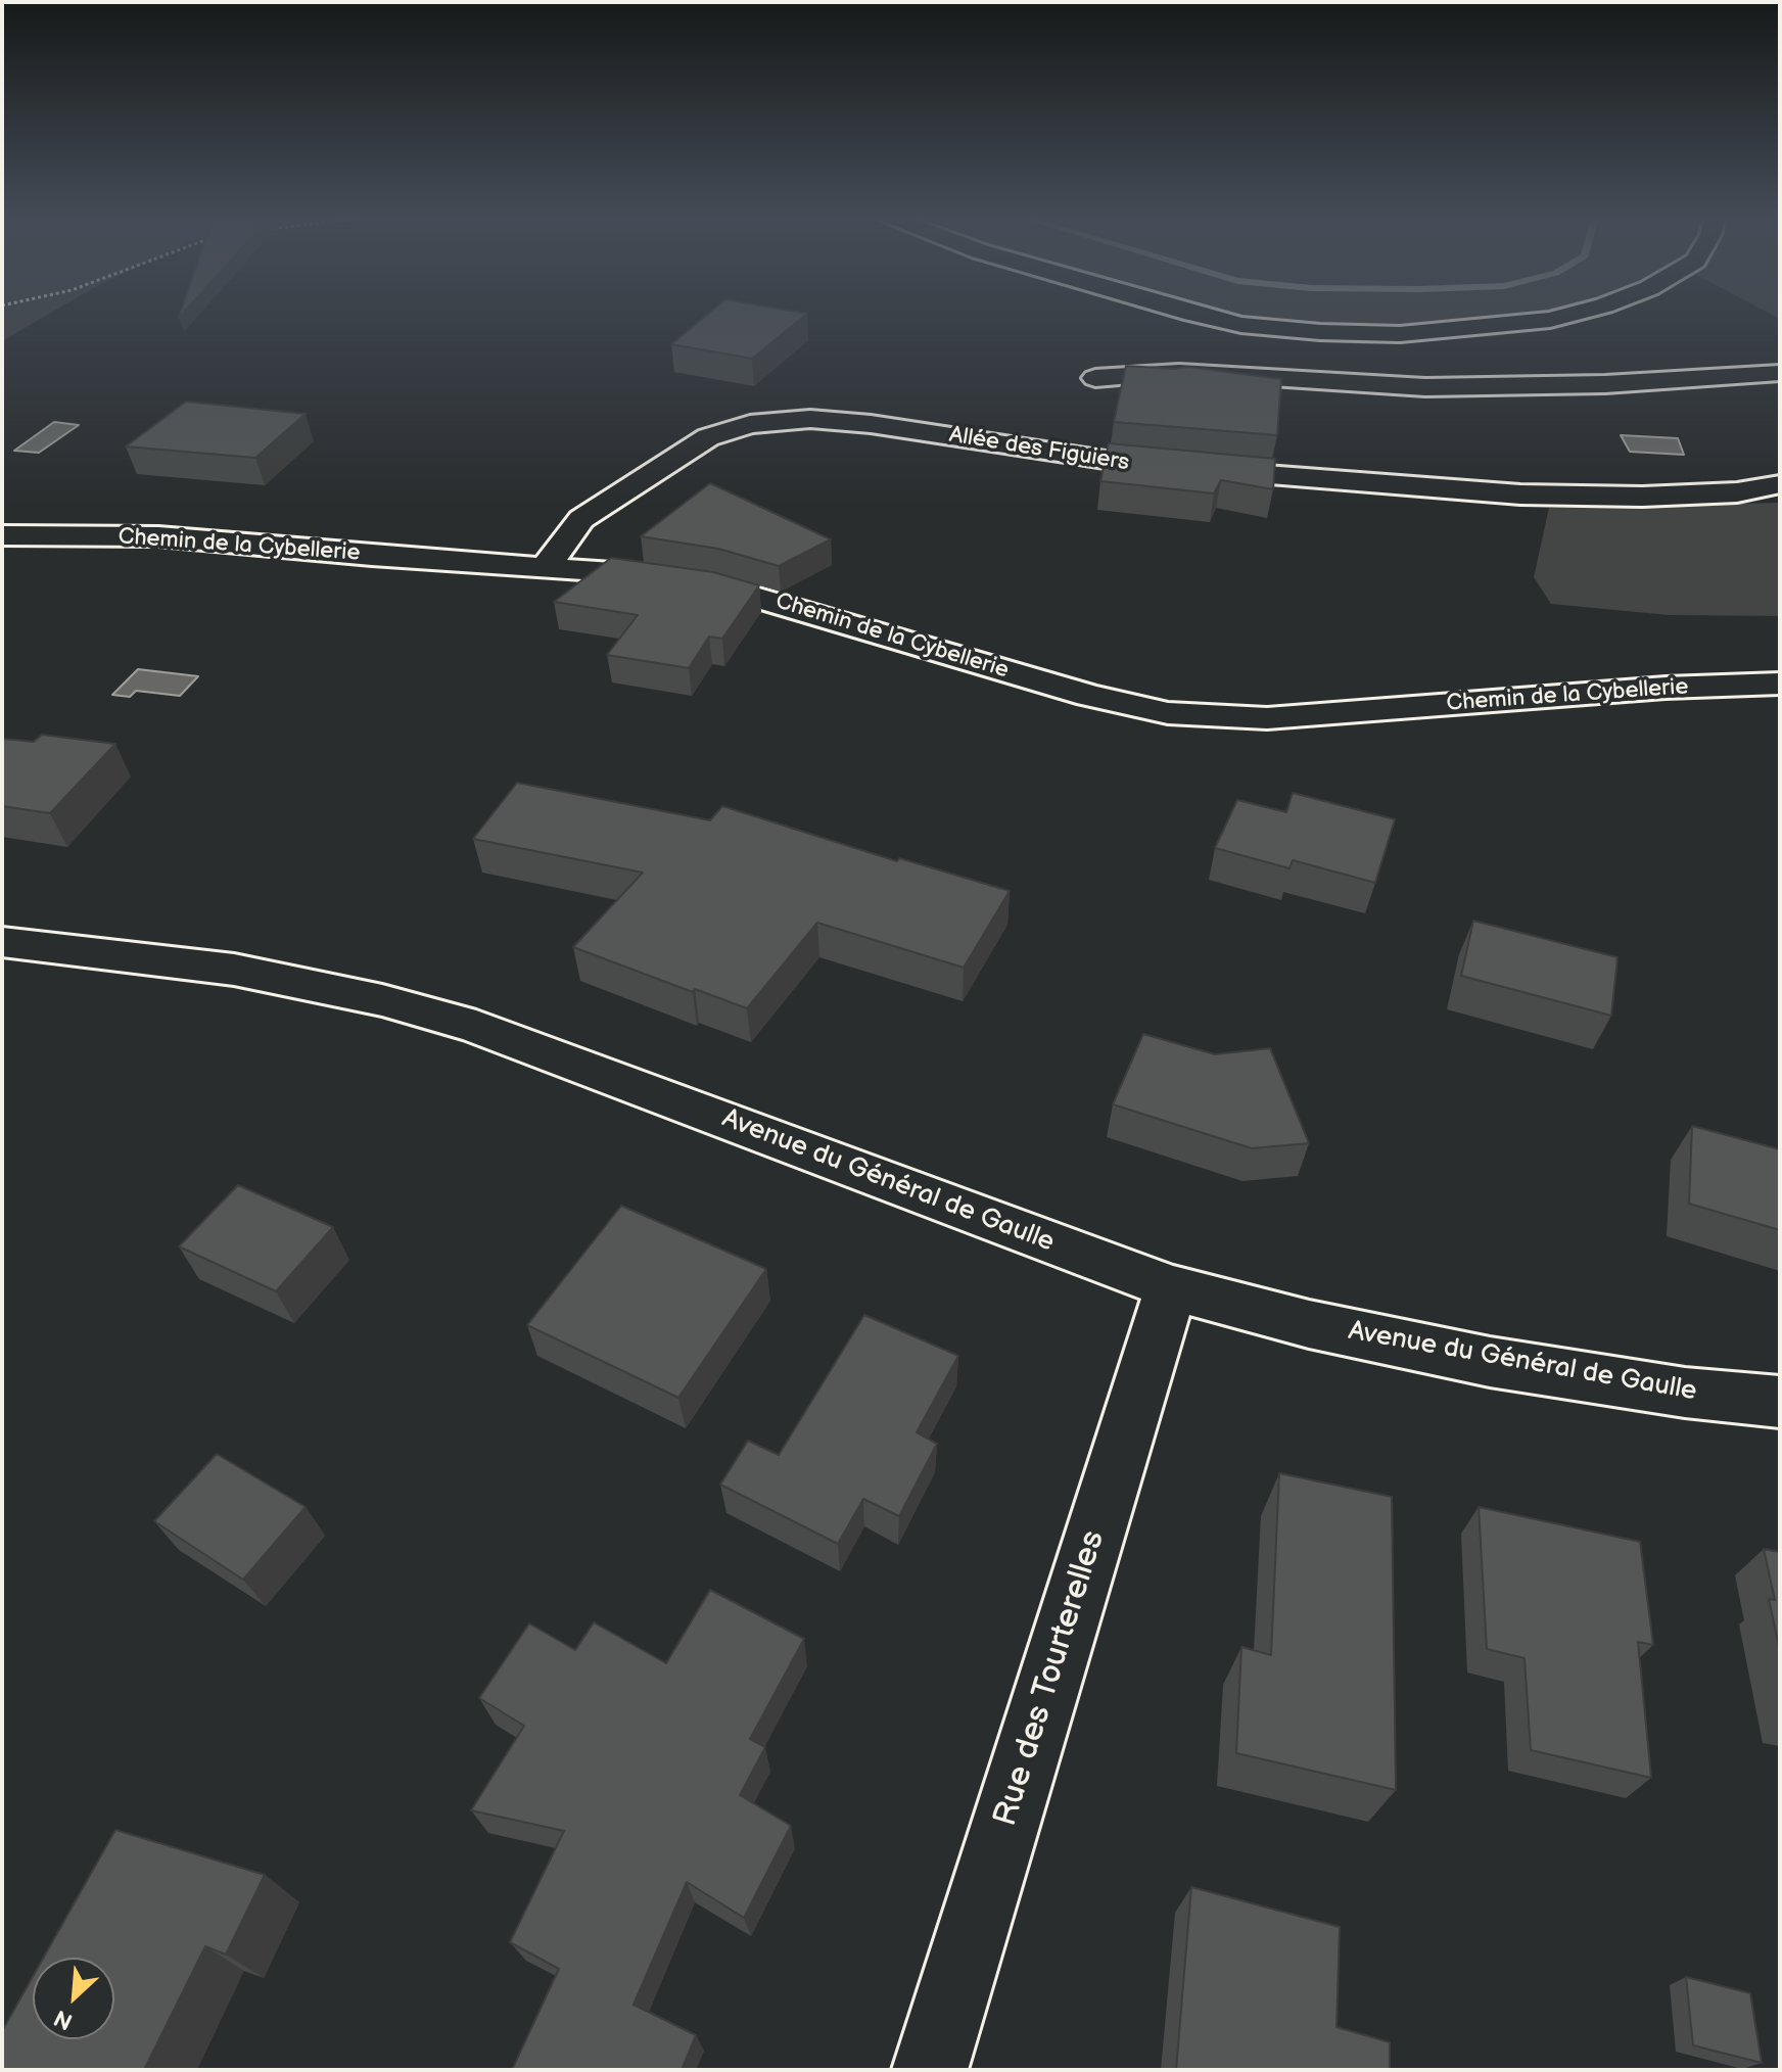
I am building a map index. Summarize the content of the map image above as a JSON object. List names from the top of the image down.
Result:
{
  "streets": {
    "street": [
      "Allée des Figuiers",
      "Chemin de la Cybellerie",
      "Avenue du Général de Gaulle",
      "Rue des Tourterelles"
    ]
  },
  "crossings": [
    ["Allée des Figuiers", "Chemin de la Cybellerie"],
    ["Avenue du Général de Gaulle", "Rue des Tourterelles"]
  ],
  "north": "bottom left"
}
